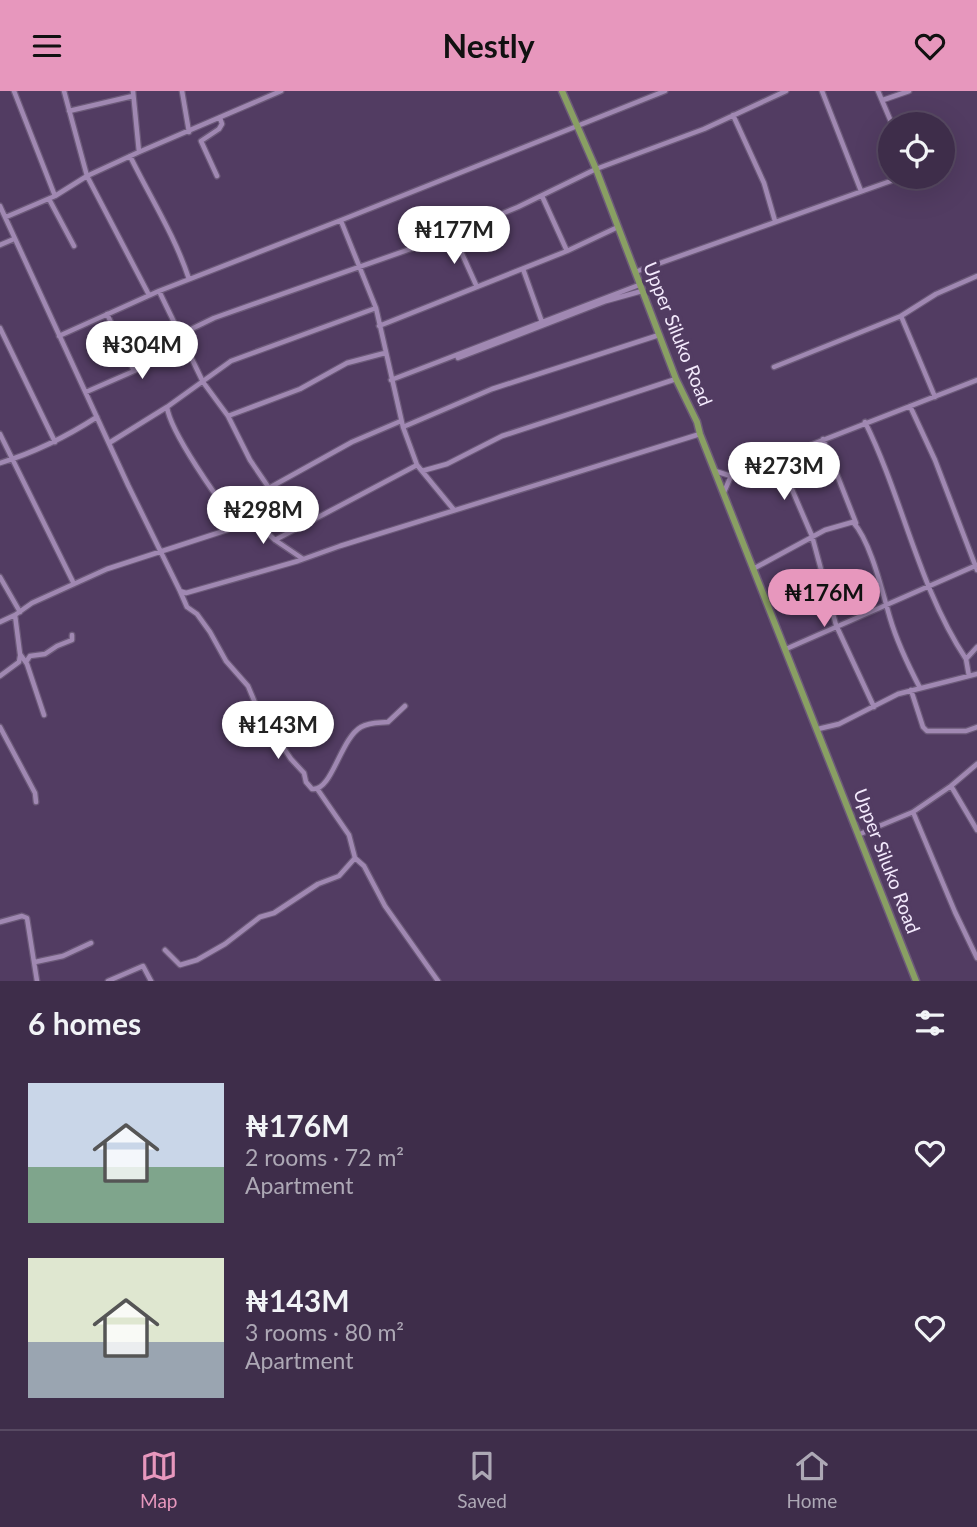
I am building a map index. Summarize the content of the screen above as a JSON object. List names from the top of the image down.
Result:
{
  "streets": {
    "main road": ["Upper Siluko Road"]
  },
  "page": {
    "header": "Nestly",
    "price": [
      "₦177M",
      "₦304M",
      "₦273M",
      "₦298M",
      "₦176M",
      "₦143M"
    ],
    "heading": "6 homes",
    "list": [
      {
        "name": "₦176M",
        "note": "2 rooms · 72 m² · Apartment"
      },
      {
        "name": "₦143M",
        "note": "3 rooms · 80 m² · Apartment"
      }
    ],
    "tabs": ["Map", "Saved", "Home"]
  }
}
